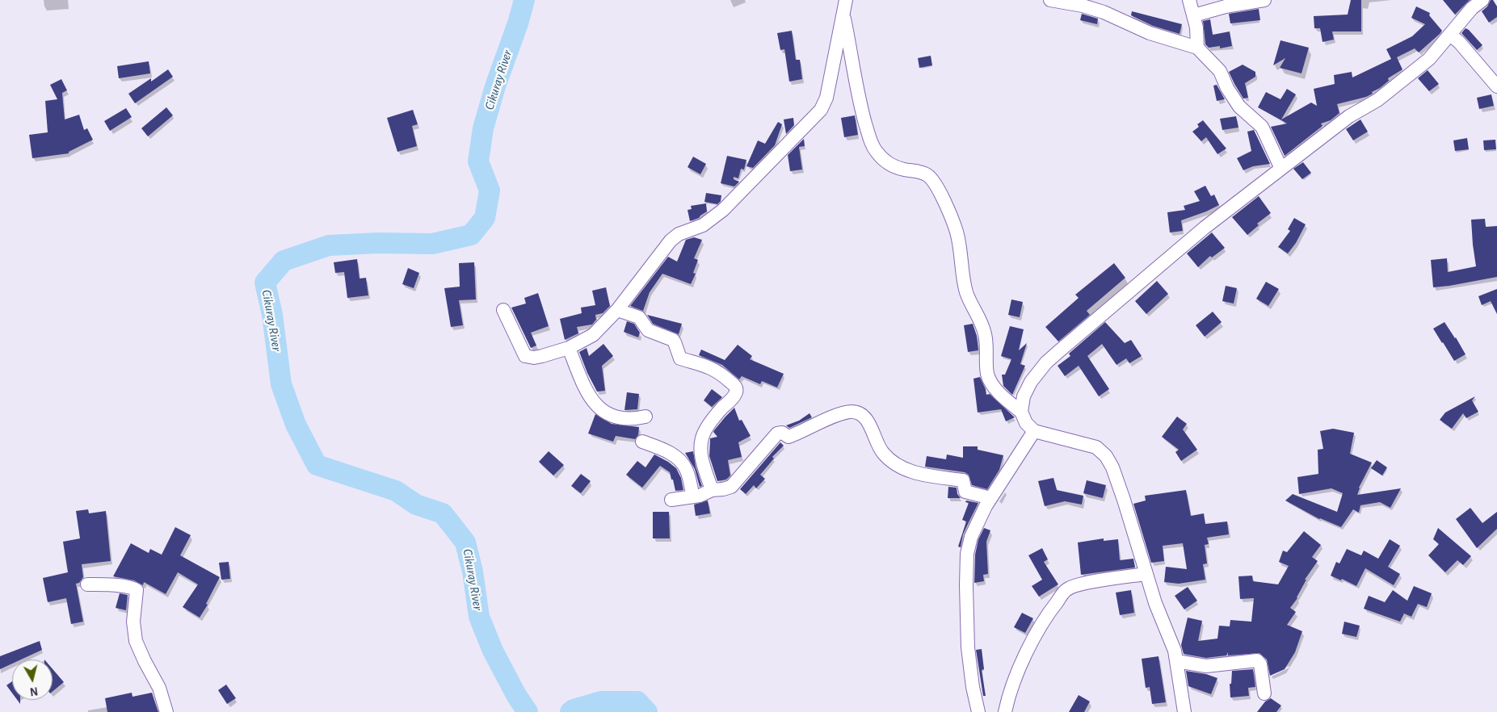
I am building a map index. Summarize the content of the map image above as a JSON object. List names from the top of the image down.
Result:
{
  "water": ["Cikuray River"],
  "north": "bottom"
}
